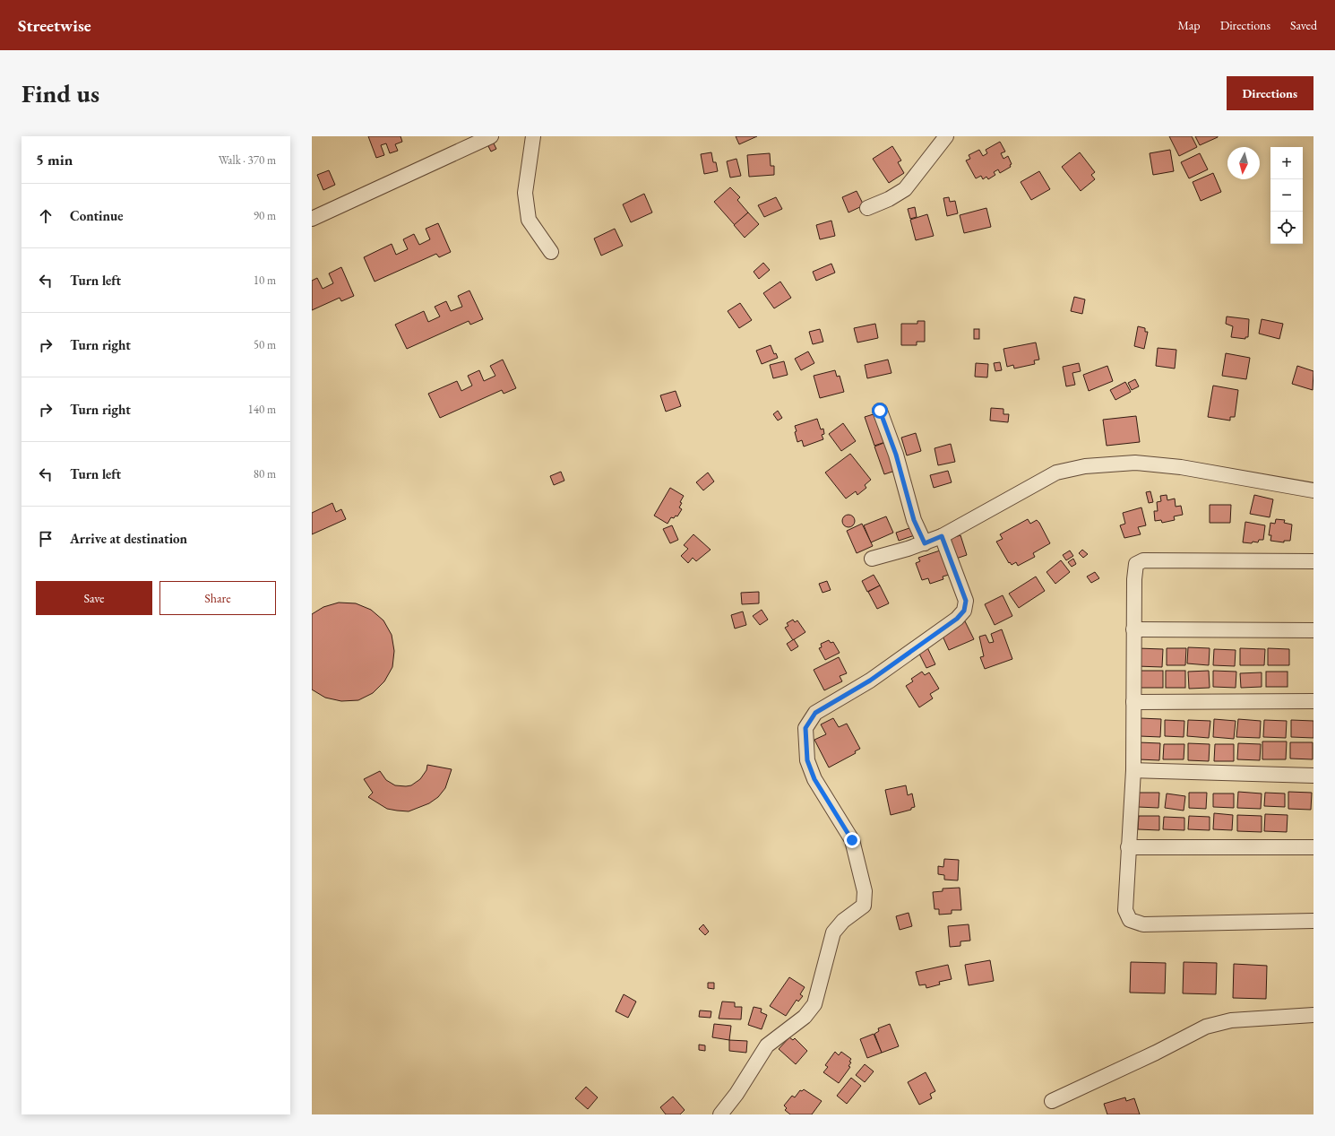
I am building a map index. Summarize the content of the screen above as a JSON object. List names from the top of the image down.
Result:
{
  "north": "bottom",
  "page": {
    "header": "Streetwise",
    "nav": ["Map", "Directions", "Saved"],
    "buttons": [
      "Directions",
      ["Save", "Share"]
    ],
    "title": "Find us",
    "heading": ["5 min", "Walk · 370 m"],
    "map_buttons": ["+", "−"],
    "list": [
      ["Continue", "90 m"],
      ["Turn left", "10 m"],
      ["Turn right", "50 m"],
      ["Turn right", "140 m"],
      ["Turn left", "80 m"],
      "Arrive at destination"
    ]
  }
}
